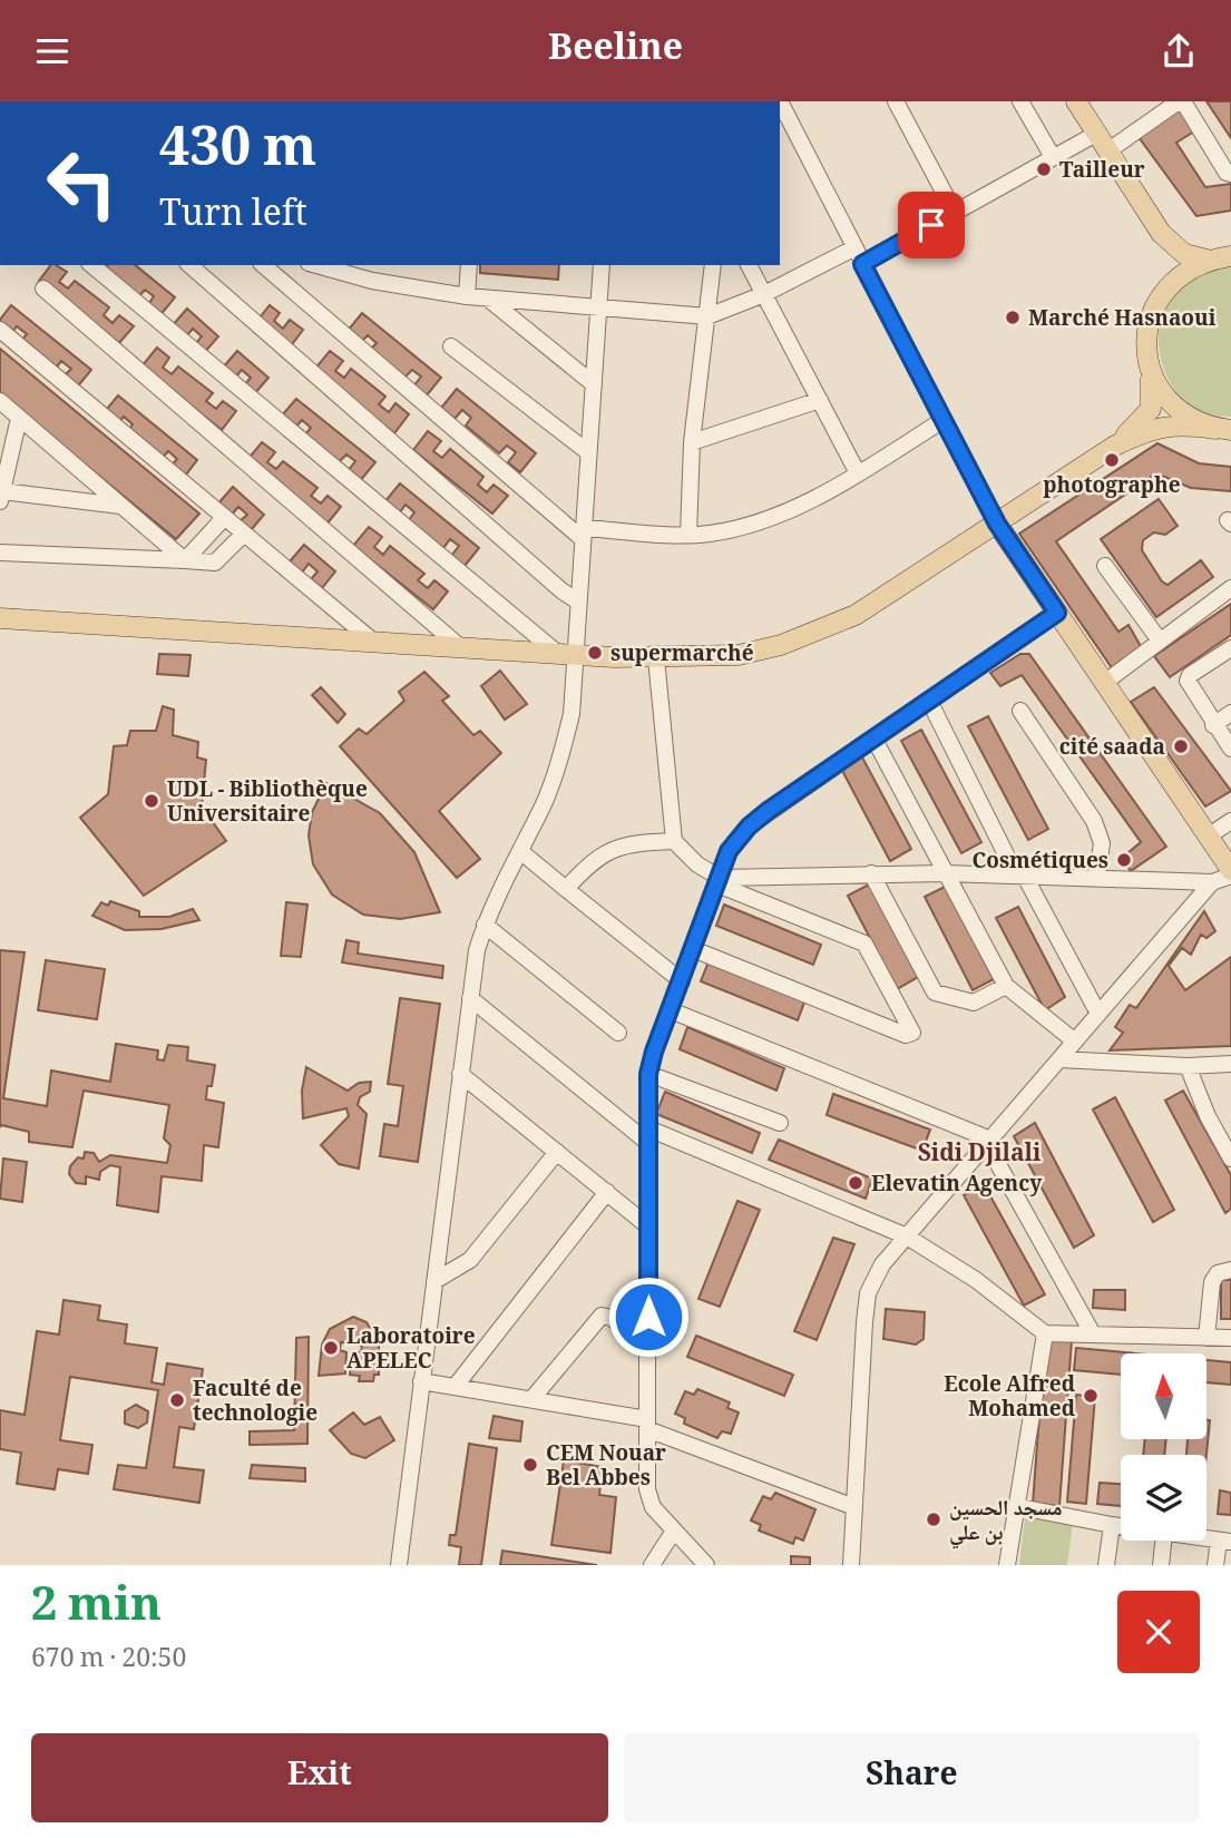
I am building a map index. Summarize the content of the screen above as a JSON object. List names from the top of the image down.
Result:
{
  "districts": ["Sidi Djilali"],
  "places": [
    "Tailleur",
    "Marché Hasnaoui",
    "photographe",
    "supermarché",
    "cité saada",
    "UDL - Bibliothèque Universitaire",
    "Cosmétiques",
    "Elevatin Agency",
    "Laboratoire APELEC",
    "Ecole Alfred Mohamed",
    "Faculté de technologie",
    "CEM Nouar Bel Abbes",
    "مسجد الحسين بن علي"
  ],
  "north": "top",
  "page": {
    "header": "Beeline",
    "turn": ["430 m", "Turn left"],
    "heading": ["2 min", "670 m · 20:50"],
    "buttons": ["Exit", "Share"]
  }
}
